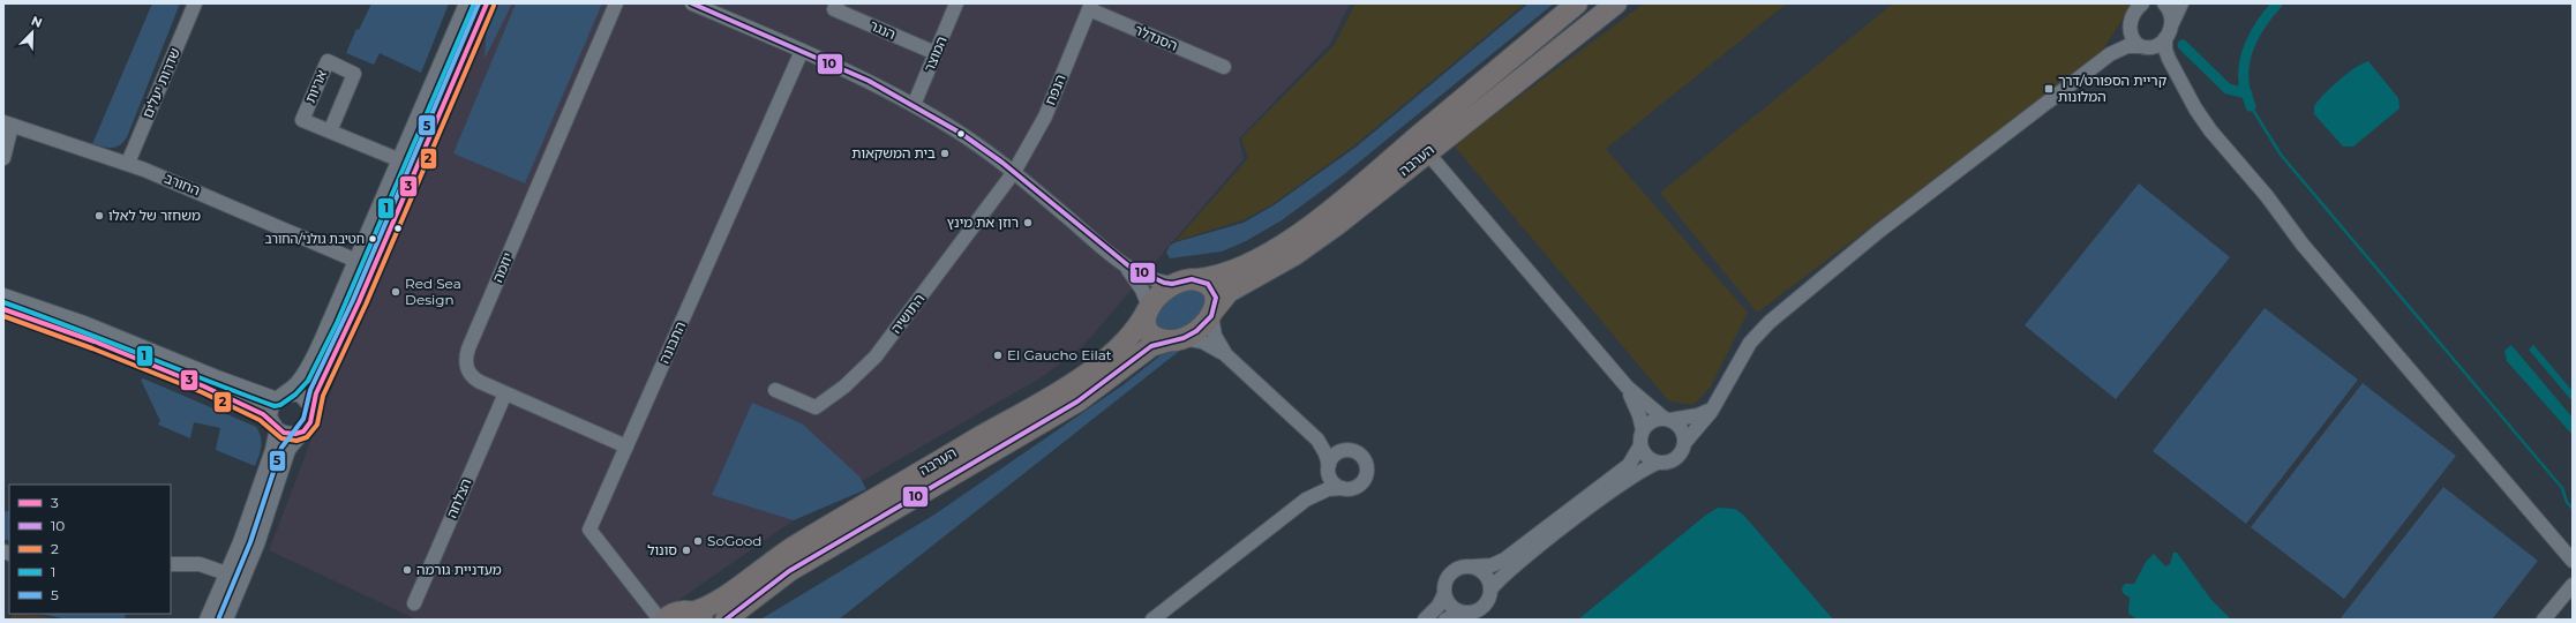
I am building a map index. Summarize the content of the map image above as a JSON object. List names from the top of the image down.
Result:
{
  "streets": {
    "highway": ["הערבה"],
    "street": [
      "הנגר",
      "הסנדלר",
      "המוצר",
      "שדרות יעלים",
      "אריות",
      "הנפח",
      "החורב",
      "יוזמה",
      "התושיה",
      "התבונה",
      "הצלחה"
    ]
  },
  "crossings": [
    ["הנגר", "המוצר"],
    ["הסנדלר", "הנפח"],
    ["שדרות יעלים", "החורב"],
    ["הנפח", "התושיה"],
    ["יוזמה", "התבונה"],
    ["יוזמה", "הצלחה"]
  ],
  "places": {
    "transit": ["קריית הספורט/דרך המלונות"],
    "other": [
      "בית המשקאות",
      "משחזר של לאלו",
      "רוזן את מינץ",
      "חטיבת גולני/החורב",
      "Red Sea Design",
      "El Gaucho Eilat",
      "SoGood",
      "סונול",
      "מעדניית גורמה"
    ]
  },
  "lines": [
    "transit line 3",
    "transit line 10",
    "transit line 5",
    "transit line 2",
    "transit line 1"
  ],
  "legend": [
    "3",
    "10",
    "2",
    "1",
    "5"
  ],
  "north": "top right"
}
